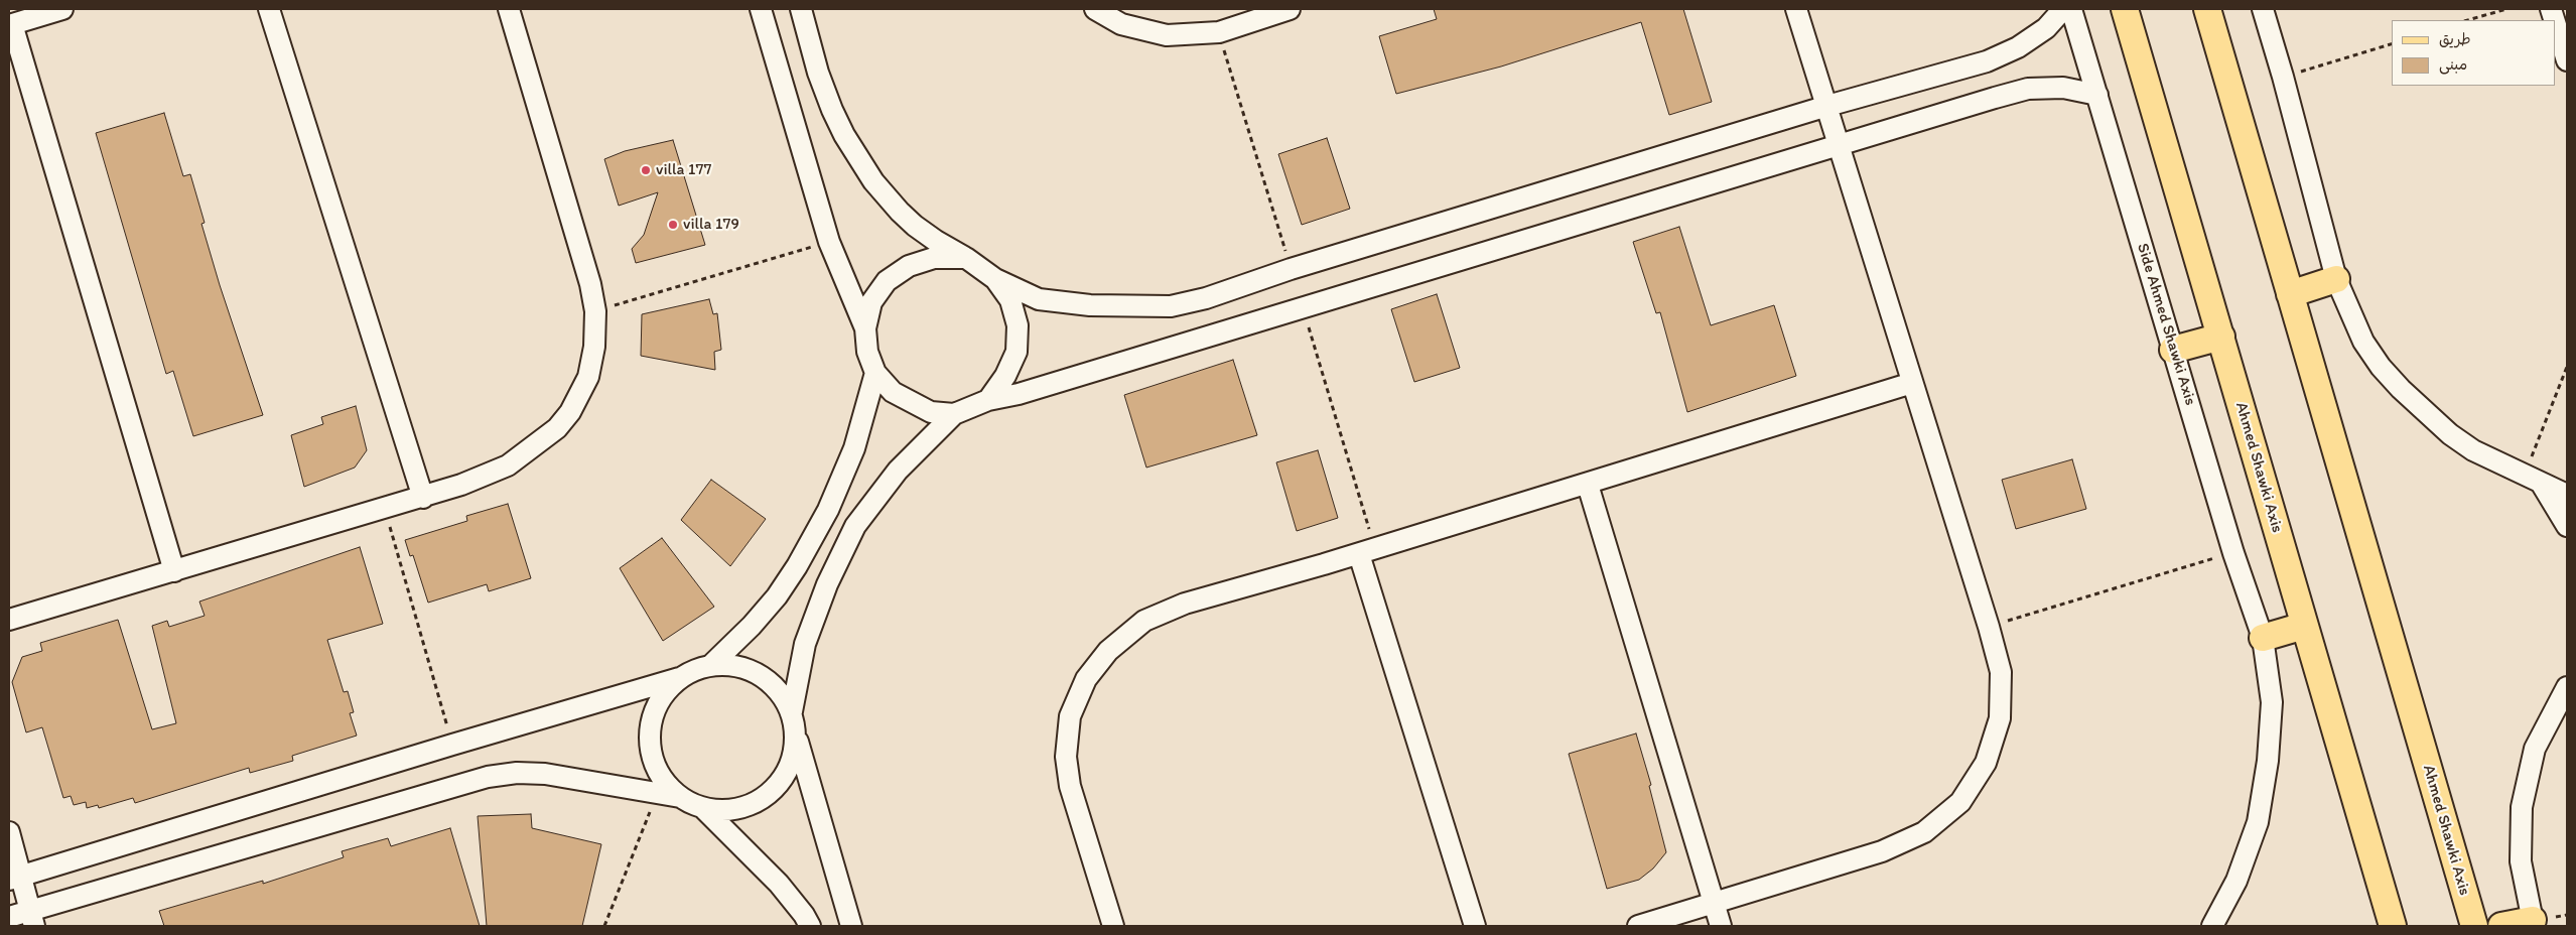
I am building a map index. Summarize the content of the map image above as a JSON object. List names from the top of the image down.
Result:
{
  "streets": {
    "main road": ["Ahmed Shawki Axis"],
    "street": ["Side Ahmed Shawki Axis"]
  },
  "places": ["villa 177", "villa 179"],
  "legend": ["طريق", "مبنى"]
}
